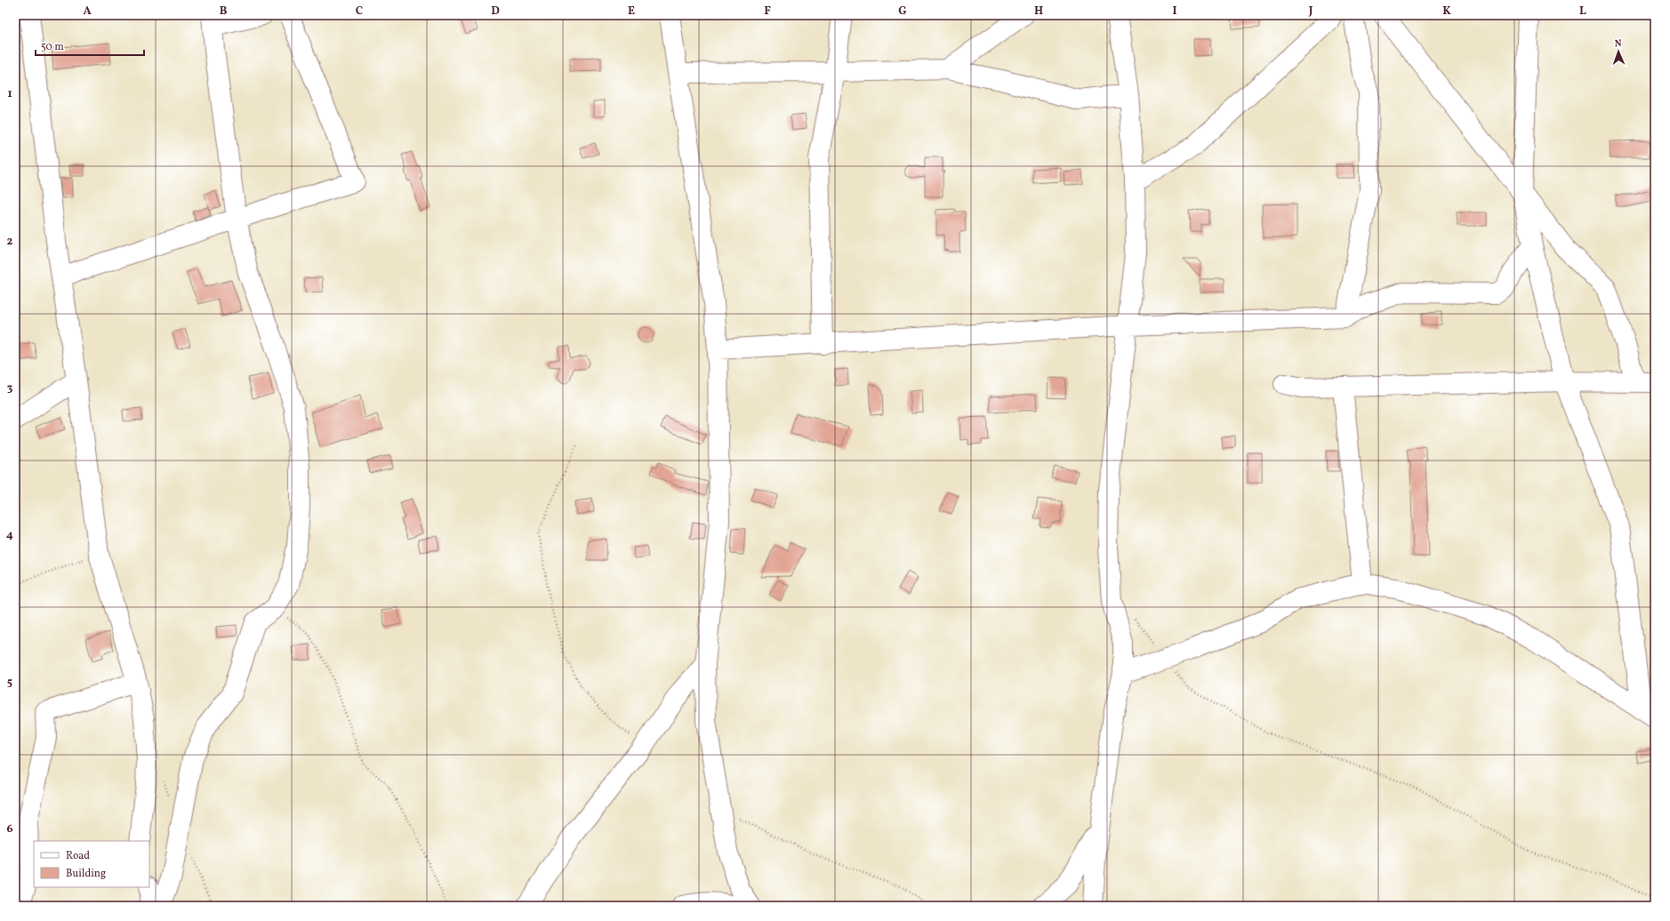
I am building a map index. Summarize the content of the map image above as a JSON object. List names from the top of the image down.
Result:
{
  "legend": ["Road", "Building"],
  "scale_bar": "50 m",
  "north": "top",
  "grid": {
    "columns": [
      "A",
      "B",
      "C",
      "D",
      "E",
      "F",
      "G",
      "H",
      "I",
      "J",
      "K",
      "L"
    ],
    "rows": [
      "1",
      "2",
      "3",
      "4",
      "5",
      "6"
    ]
  }
}
